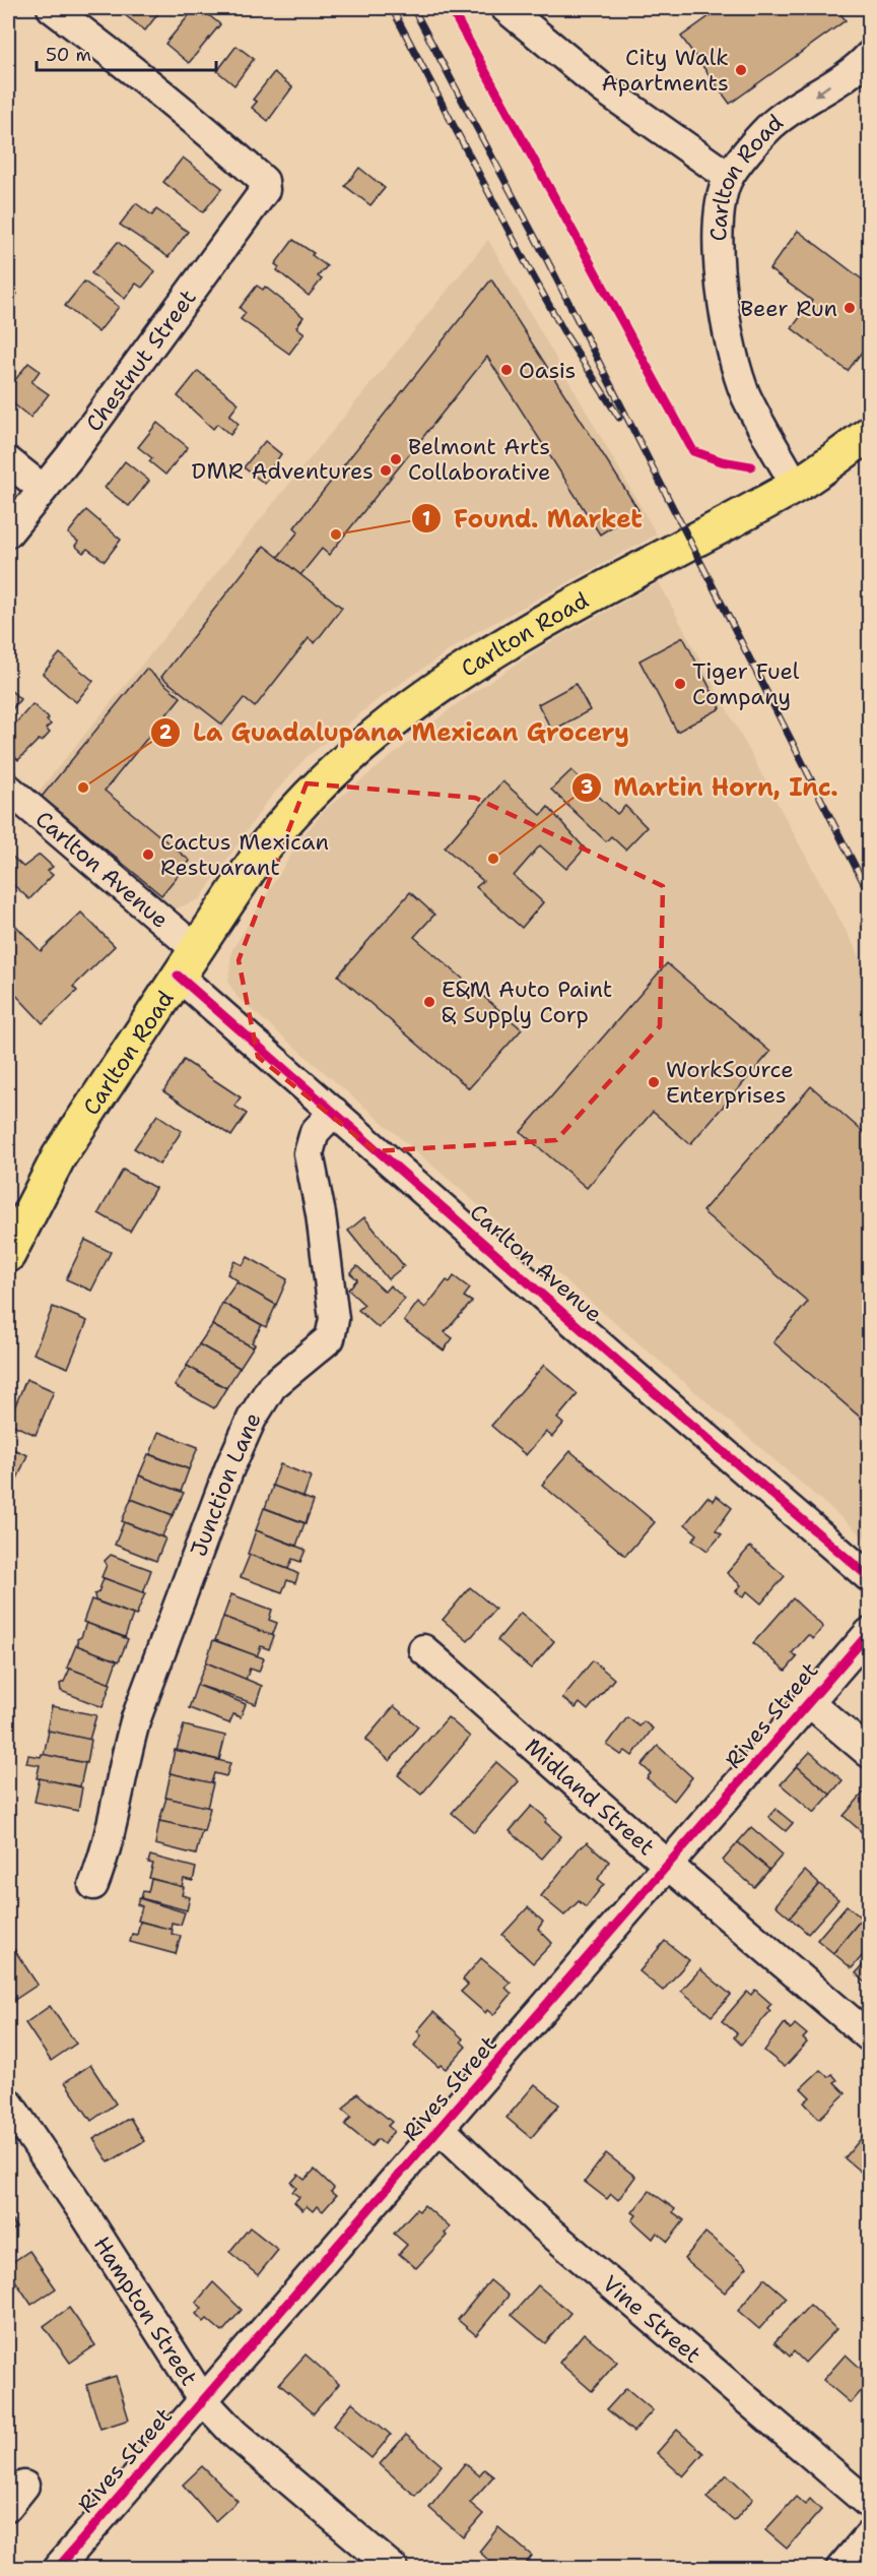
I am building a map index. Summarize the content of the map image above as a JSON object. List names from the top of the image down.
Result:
{
  "streets": {
    "main road": ["Carlton Road"],
    "street": [
      "Chestnut Street",
      "Carlton Avenue",
      "Junction Lane",
      "Rives Street",
      "Midland Street",
      "Hampton Street",
      "Vine Street"
    ]
  },
  "crossings": [
    ["Carlton Road", "Carlton Avenue"],
    ["Carlton Avenue", "Junction Lane"],
    ["Rives Street", "Midland Street"],
    ["Rives Street", "Hampton Street"],
    ["Rives Street", "Vine Street"]
  ],
  "places": [
    "City Walk Apartments",
    "Beer Run",
    "Oasis",
    "Belmont Arts Collaborative",
    "DMR Adventures",
    "Found. Market",
    "Tiger Fuel Company",
    "La Guadalupana Mexican Grocery",
    "Cactus Mexican Restuarant",
    "Martin Horn, Inc.",
    "E&M Auto Paint & Supply Corp",
    "WorkSource Enterprises"
  ],
  "scale_bar": "50 m"
}
